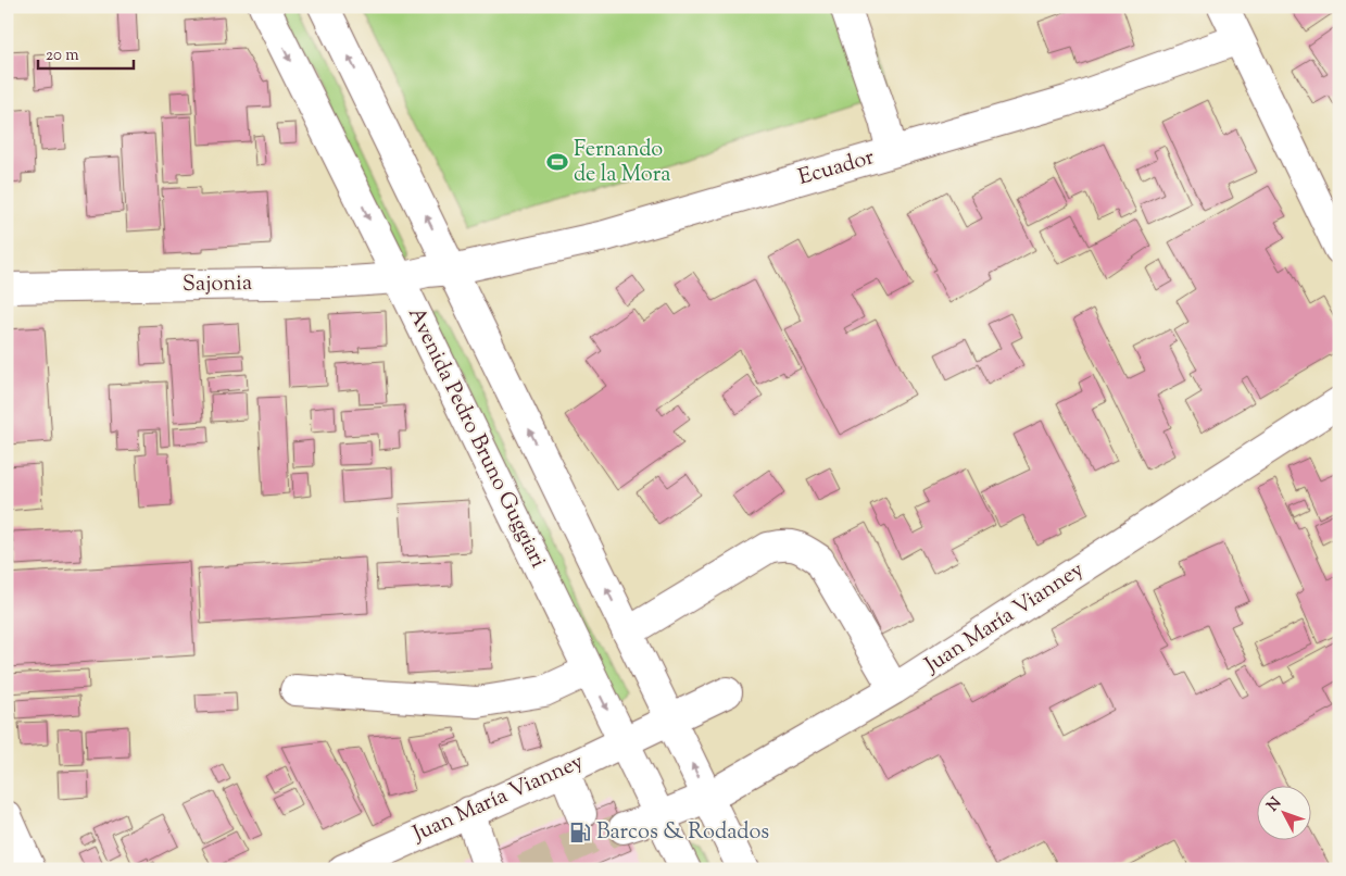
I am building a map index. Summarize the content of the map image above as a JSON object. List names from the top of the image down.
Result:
{
  "streets": {
    "street": [
      "Ecuador",
      "Sajonia",
      "Avenida Pedro Bruno Guggiari",
      "Juan María Vianney"
    ]
  },
  "crossings": [
    ["Ecuador", "Sajonia"],
    ["Sajonia", "Avenida Pedro Bruno Guggiari"],
    ["Avenida Pedro Bruno Guggiari", "Juan María Vianney"]
  ],
  "places": {
    "sports": ["Fernando de la Mora"],
    "fuel station": ["Barcos & Rodados"]
  },
  "scale_bar": "20 m",
  "north": "top left"
}
